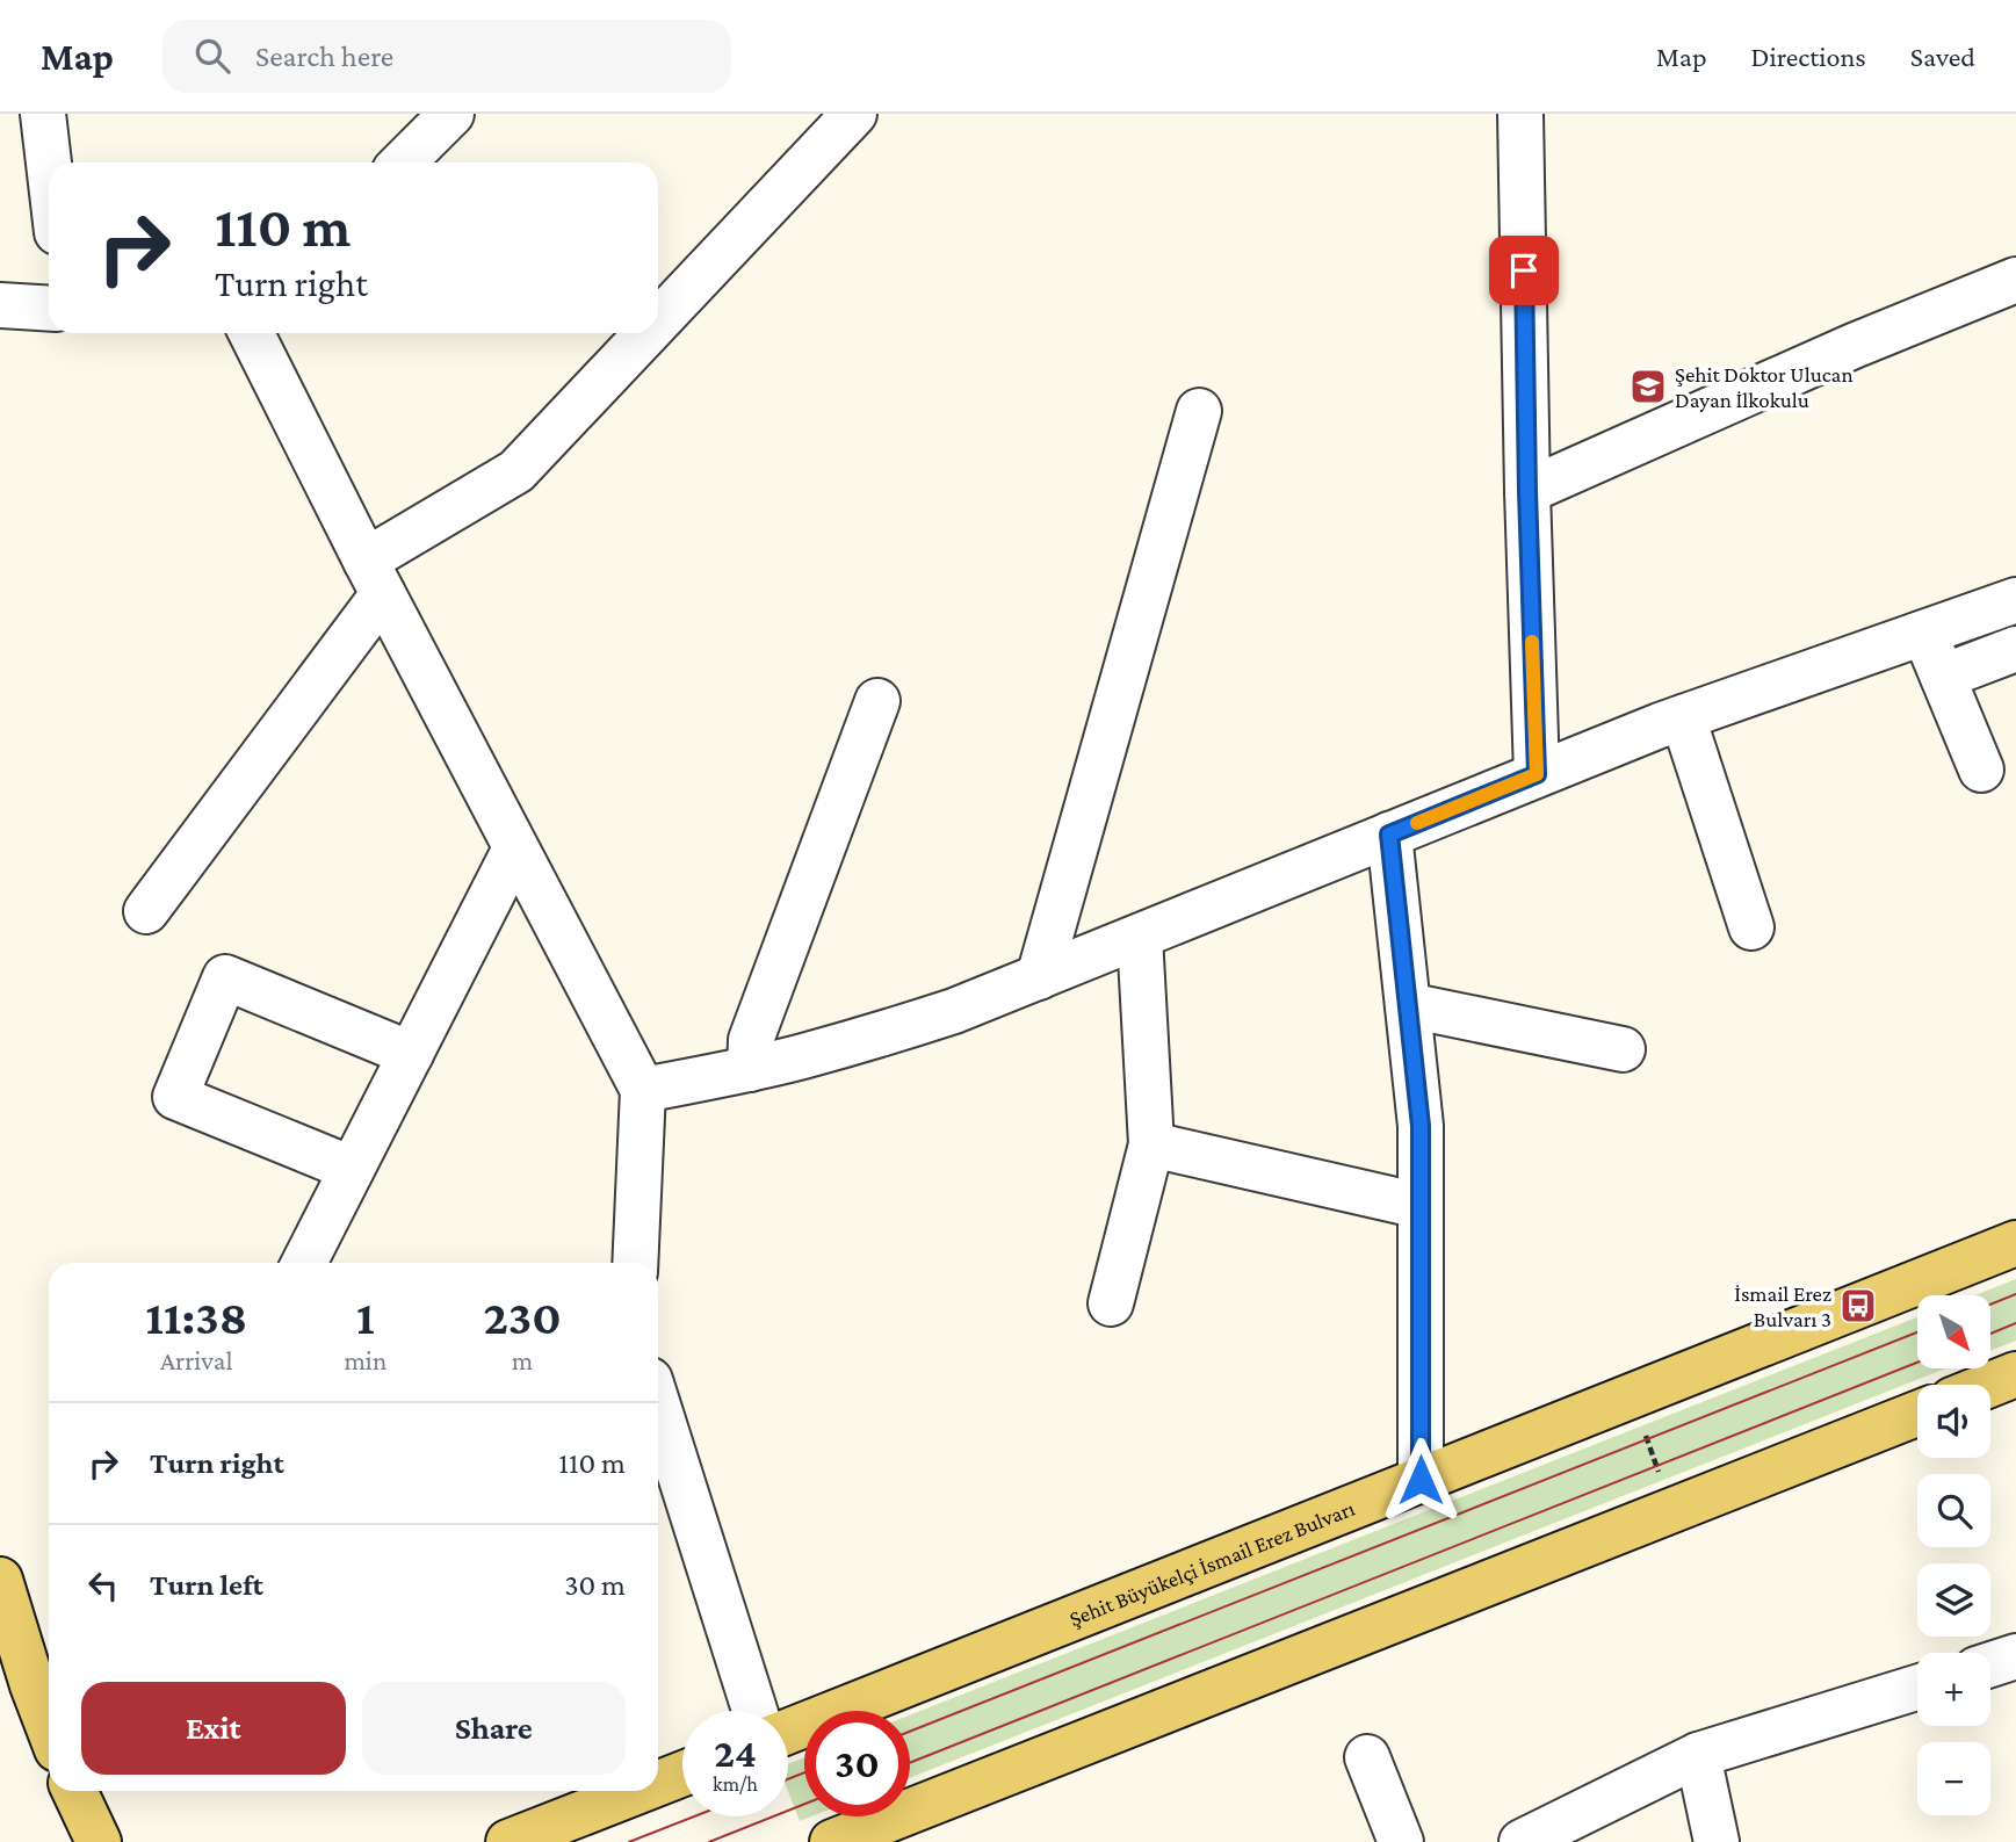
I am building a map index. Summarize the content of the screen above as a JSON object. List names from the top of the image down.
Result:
{
  "streets": {
    "main road": ["Şehit Büyükelçi İsmail Erez Bulvarı"]
  },
  "places": {
    "school or university": ["Şehit Doktor Ulucan Dayan İlkokulu"],
    "bus stop": ["İsmail Erez Bulvarı 3"]
  },
  "north": "bottom right",
  "page": {
    "header": "Map",
    "search": "Search here",
    "nav": ["Map", "Directions", "Saved"],
    "turn": ["110 m", "Turn right"],
    "eta": [
      "11:38",
      "Arrival",
      "1",
      "min",
      "230",
      "m"
    ],
    "map_buttons": ["+", "−"],
    "list": [
      {
        "name": "Turn right",
        "value": "110 m"
      },
      {
        "name": "Turn left",
        "value": "30 m"
      }
    ],
    "buttons": ["Exit", "Share"],
    "speed": "24 km/h",
    "limit": "30"
  }
}
